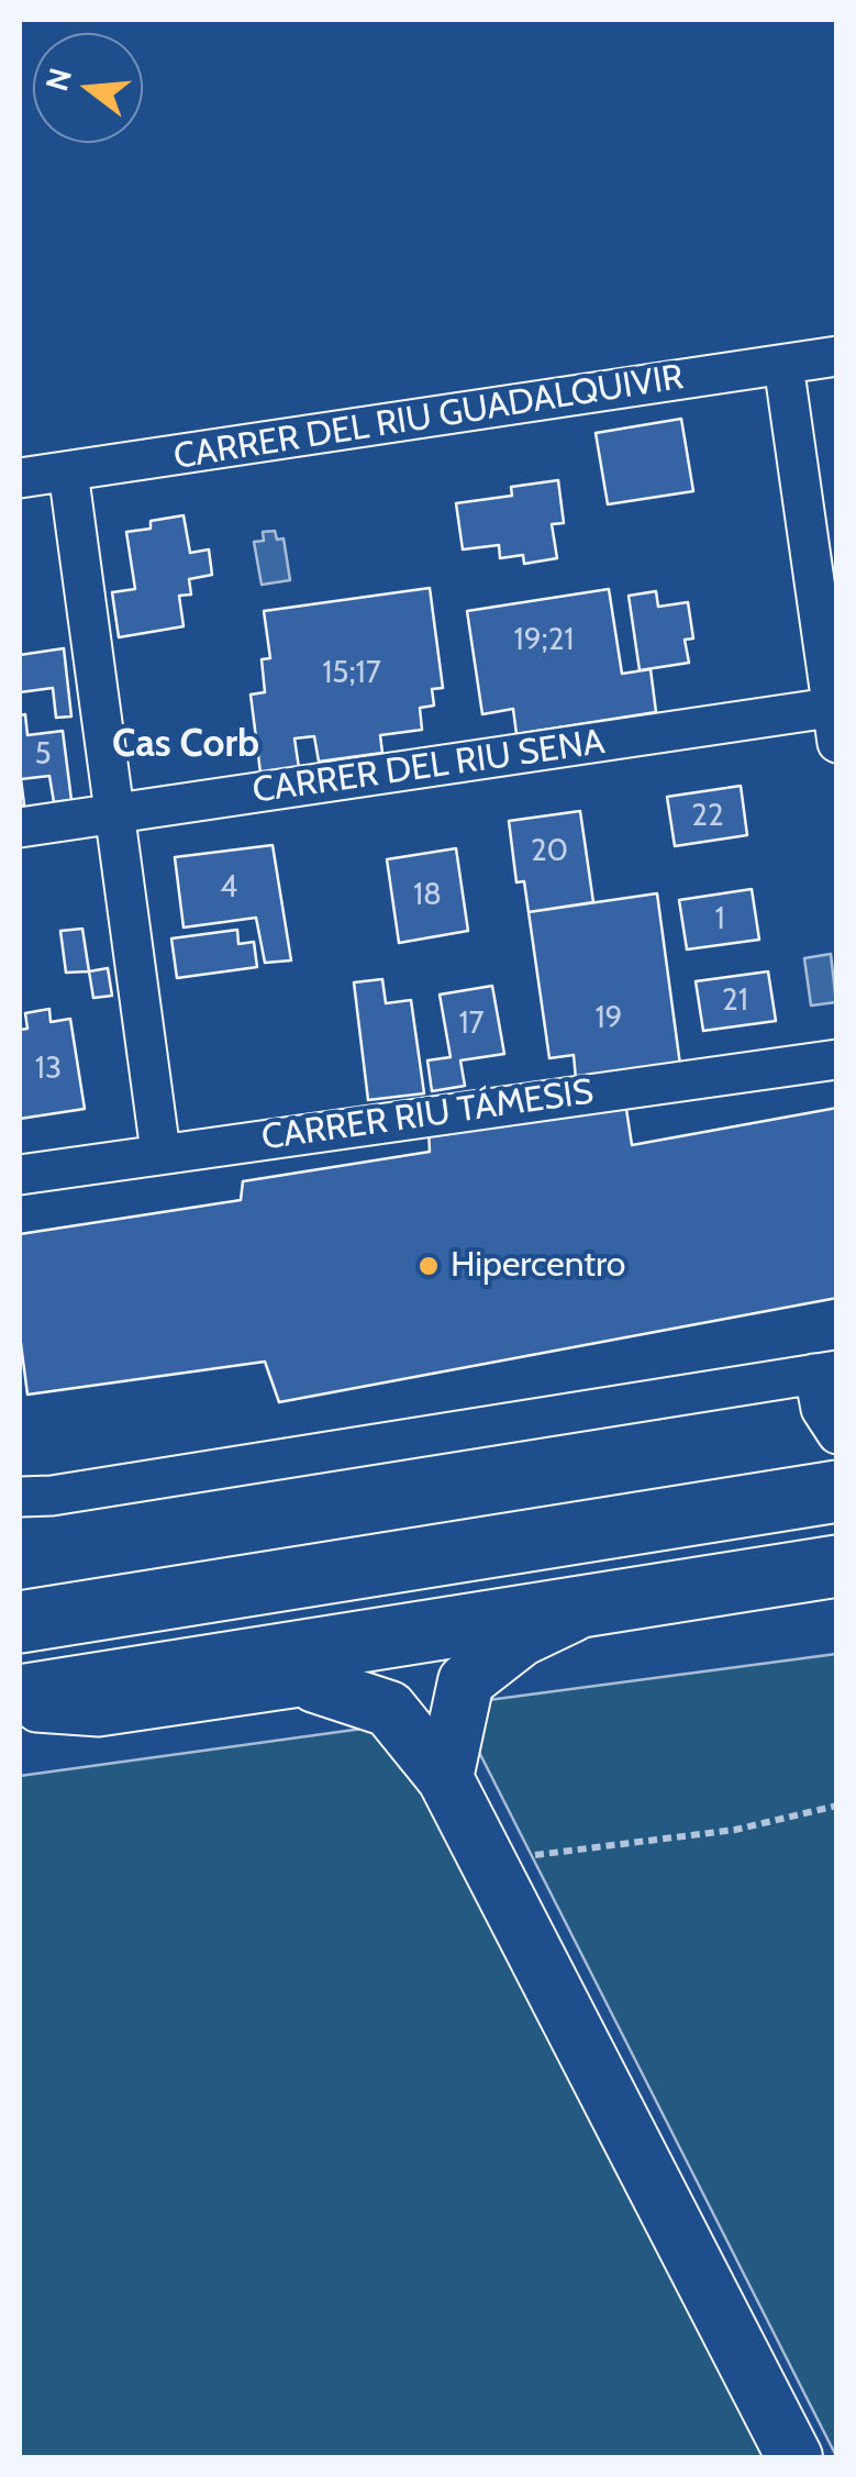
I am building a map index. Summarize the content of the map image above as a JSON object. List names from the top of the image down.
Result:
{
  "streets": {
    "street": ["CARRER DEL RIU GUADALQUIVIR", "CARRER DEL RIU SENA", "CARRER RIU TÁMESIS"]
  },
  "districts": ["Cas Corb"],
  "places": ["Hipercentro"],
  "house_numbers": [
    "19;21",
    "15;17",
    "5",
    "22",
    "20",
    "4",
    "18",
    "1",
    "21",
    "19",
    "17",
    "13"
  ],
  "north": "left"
}
